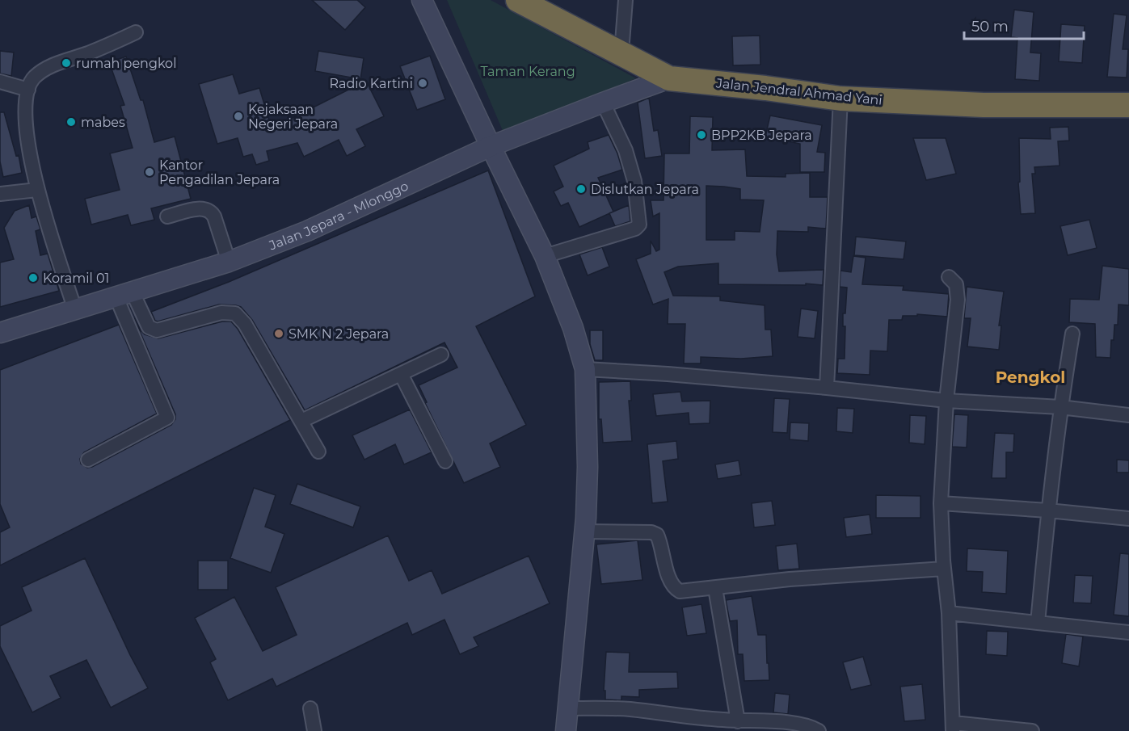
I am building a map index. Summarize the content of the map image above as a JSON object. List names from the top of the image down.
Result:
{
  "streets": {
    "highway": ["Jalan Jendral Ahmad Yani"],
    "street": ["Jalan Jepara - Mlonggo"]
  },
  "crossings": [
    ["Jalan Jendral Ahmad Yani", "Jalan Jepara - Mlonggo"]
  ],
  "districts": ["Pengkol"],
  "parks": ["Taman Kerang"],
  "places": [
    "rumah pengkol",
    "Radio Kartini",
    "Kejaksaan Negeri Jepara",
    "mabes",
    "BPP2KB Jepara",
    "Kantor Pengadilan Jepara",
    "Dislutkan Jepara",
    "Koramil 01",
    "SMK N 2 Jepara"
  ],
  "scale_bar": "50 m"
}
